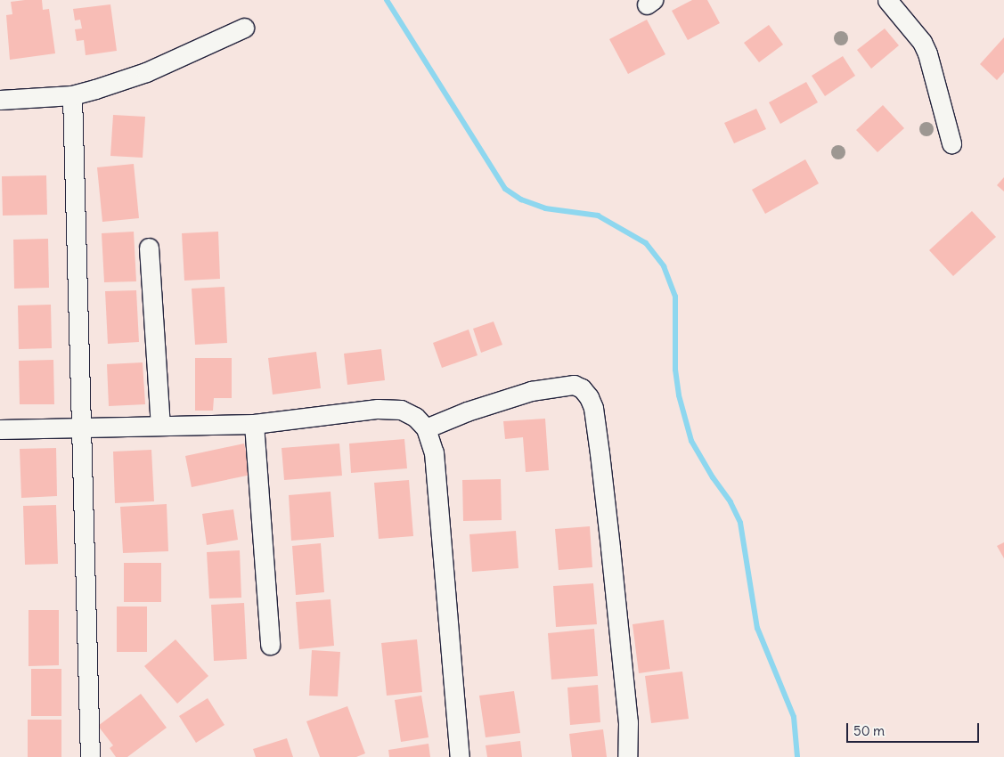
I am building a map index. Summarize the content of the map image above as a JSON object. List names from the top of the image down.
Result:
{
  "scale_bar": "50 m"
}
